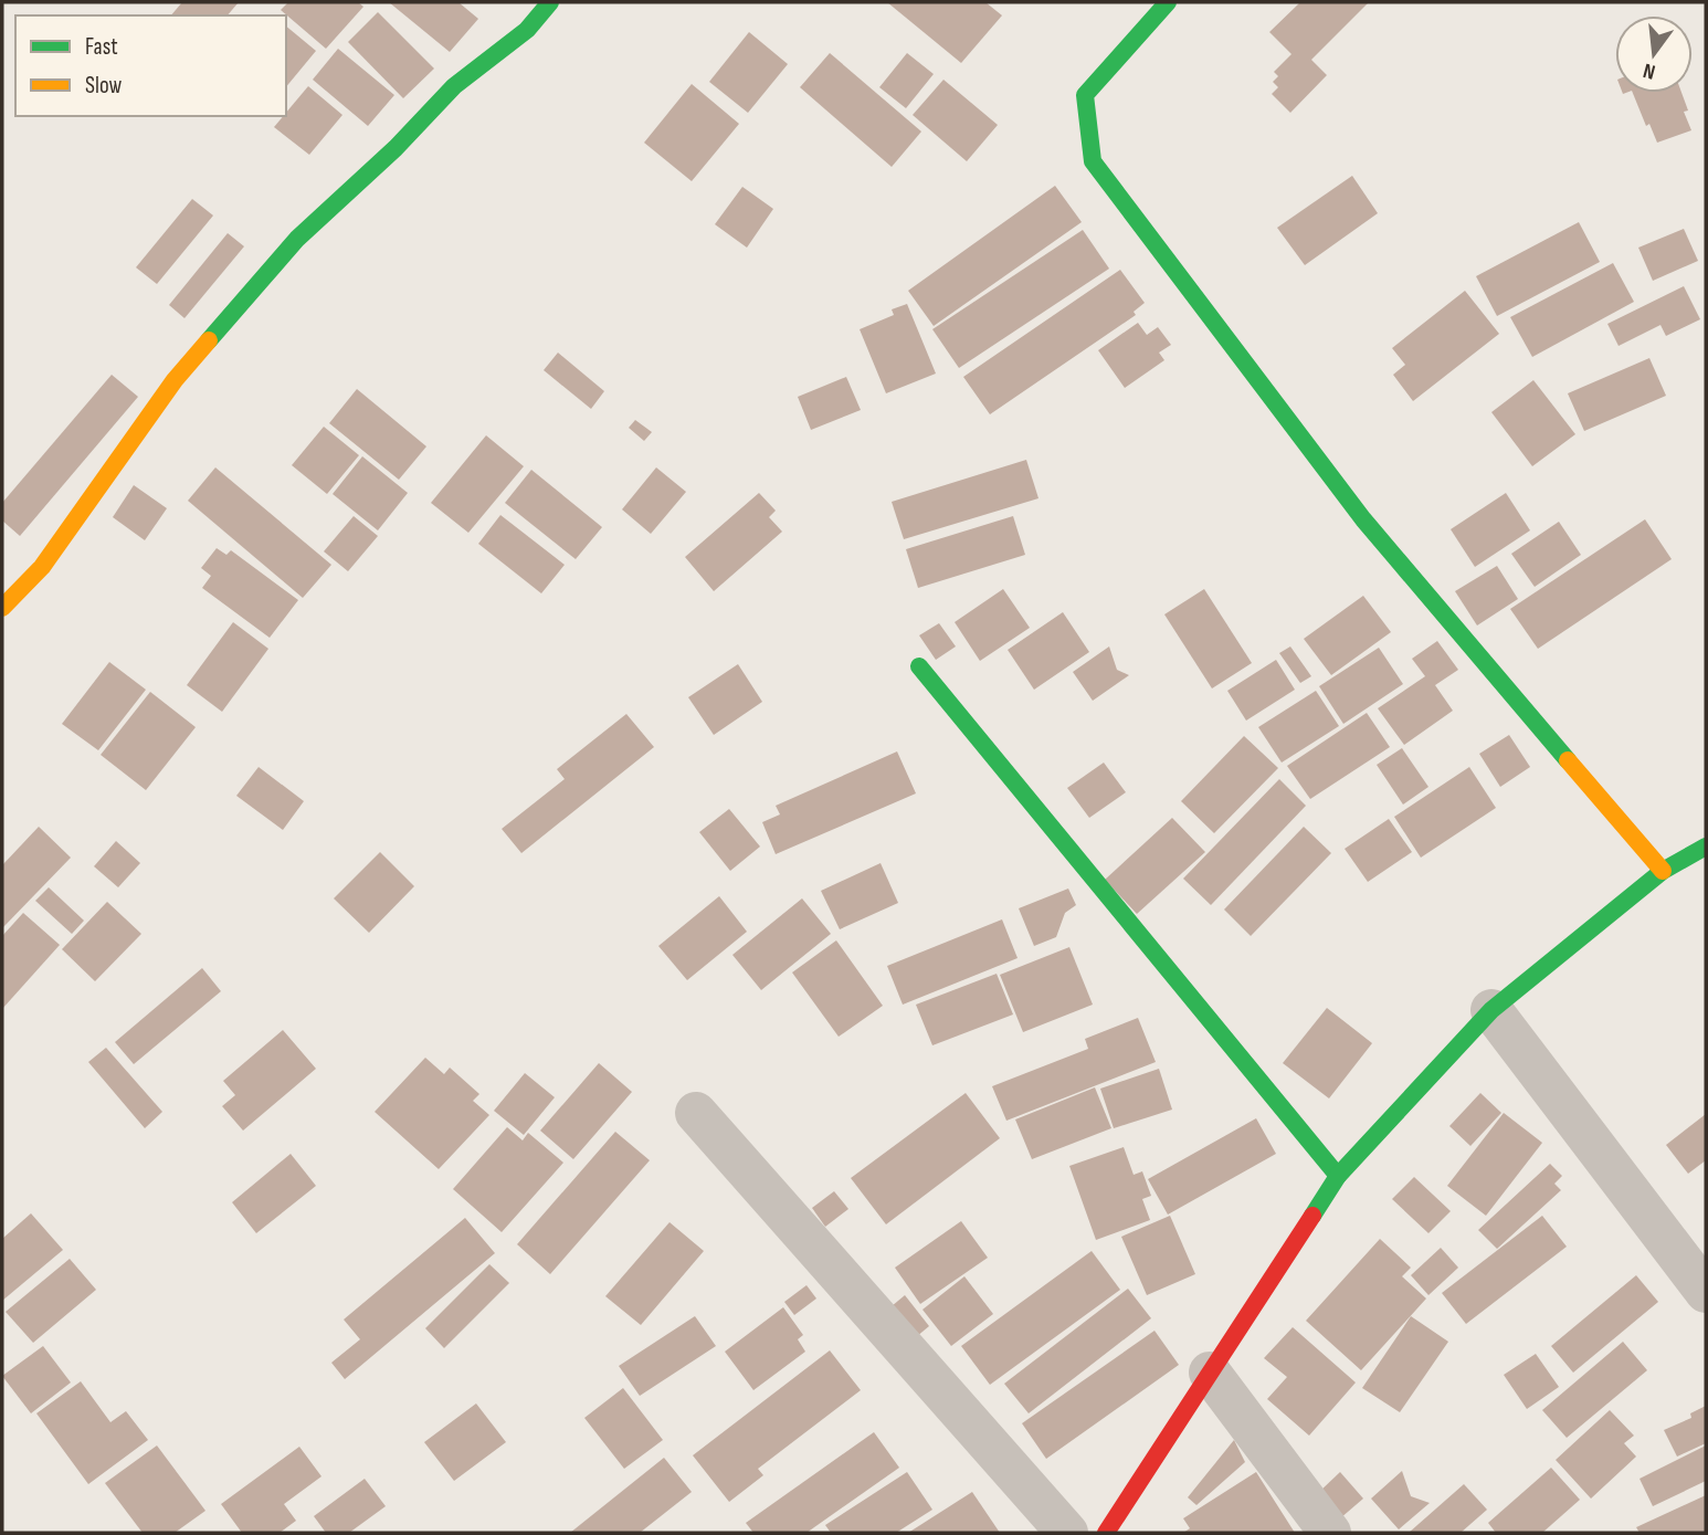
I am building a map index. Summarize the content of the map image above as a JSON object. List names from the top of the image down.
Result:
{
  "legend": ["Fast", "Slow"],
  "north": "bottom"
}
